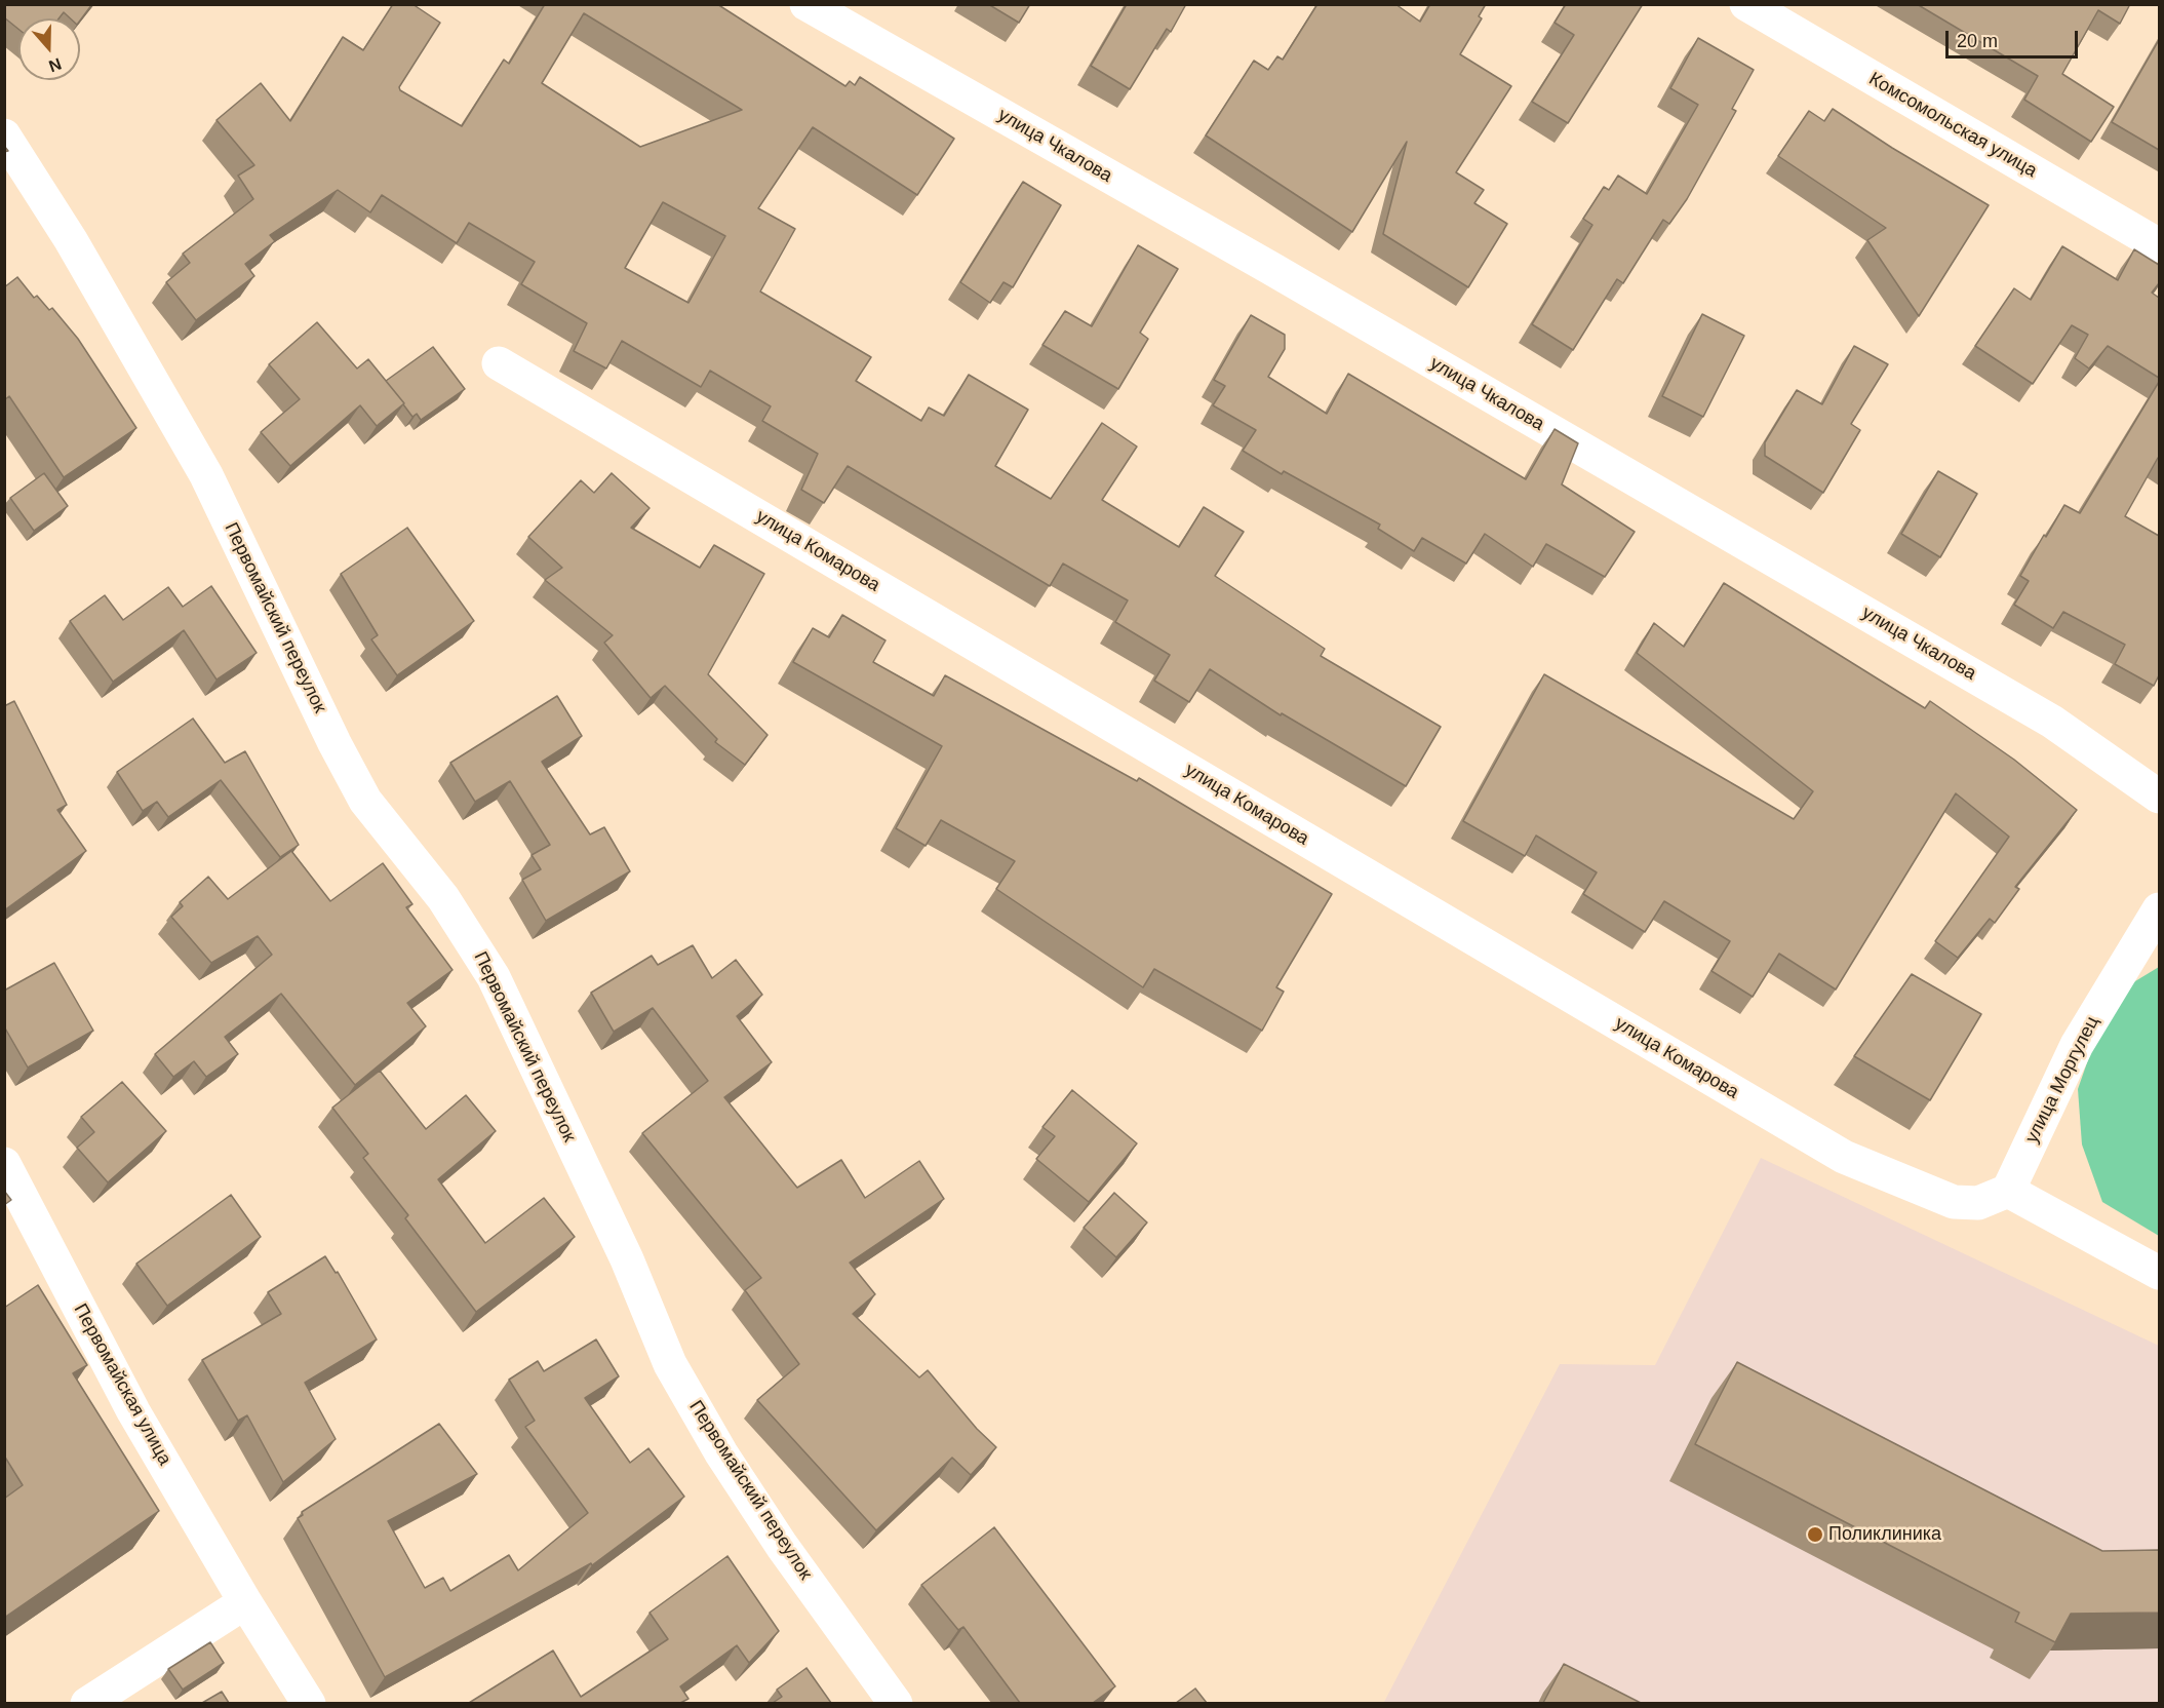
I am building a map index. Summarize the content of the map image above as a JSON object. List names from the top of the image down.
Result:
{
  "streets": {
    "street": [
      "Комсомольская улица",
      "улица Чкалова",
      "улица Комарова",
      "Первомайский переулок",
      "улица Моргулец",
      "Первомайская улица"
    ]
  },
  "crossings": [
    ["улица Комарова", "улица Моргулец"]
  ],
  "places": ["Поликлиника"],
  "scale_bar": "20 m",
  "north": "bottom"
}
